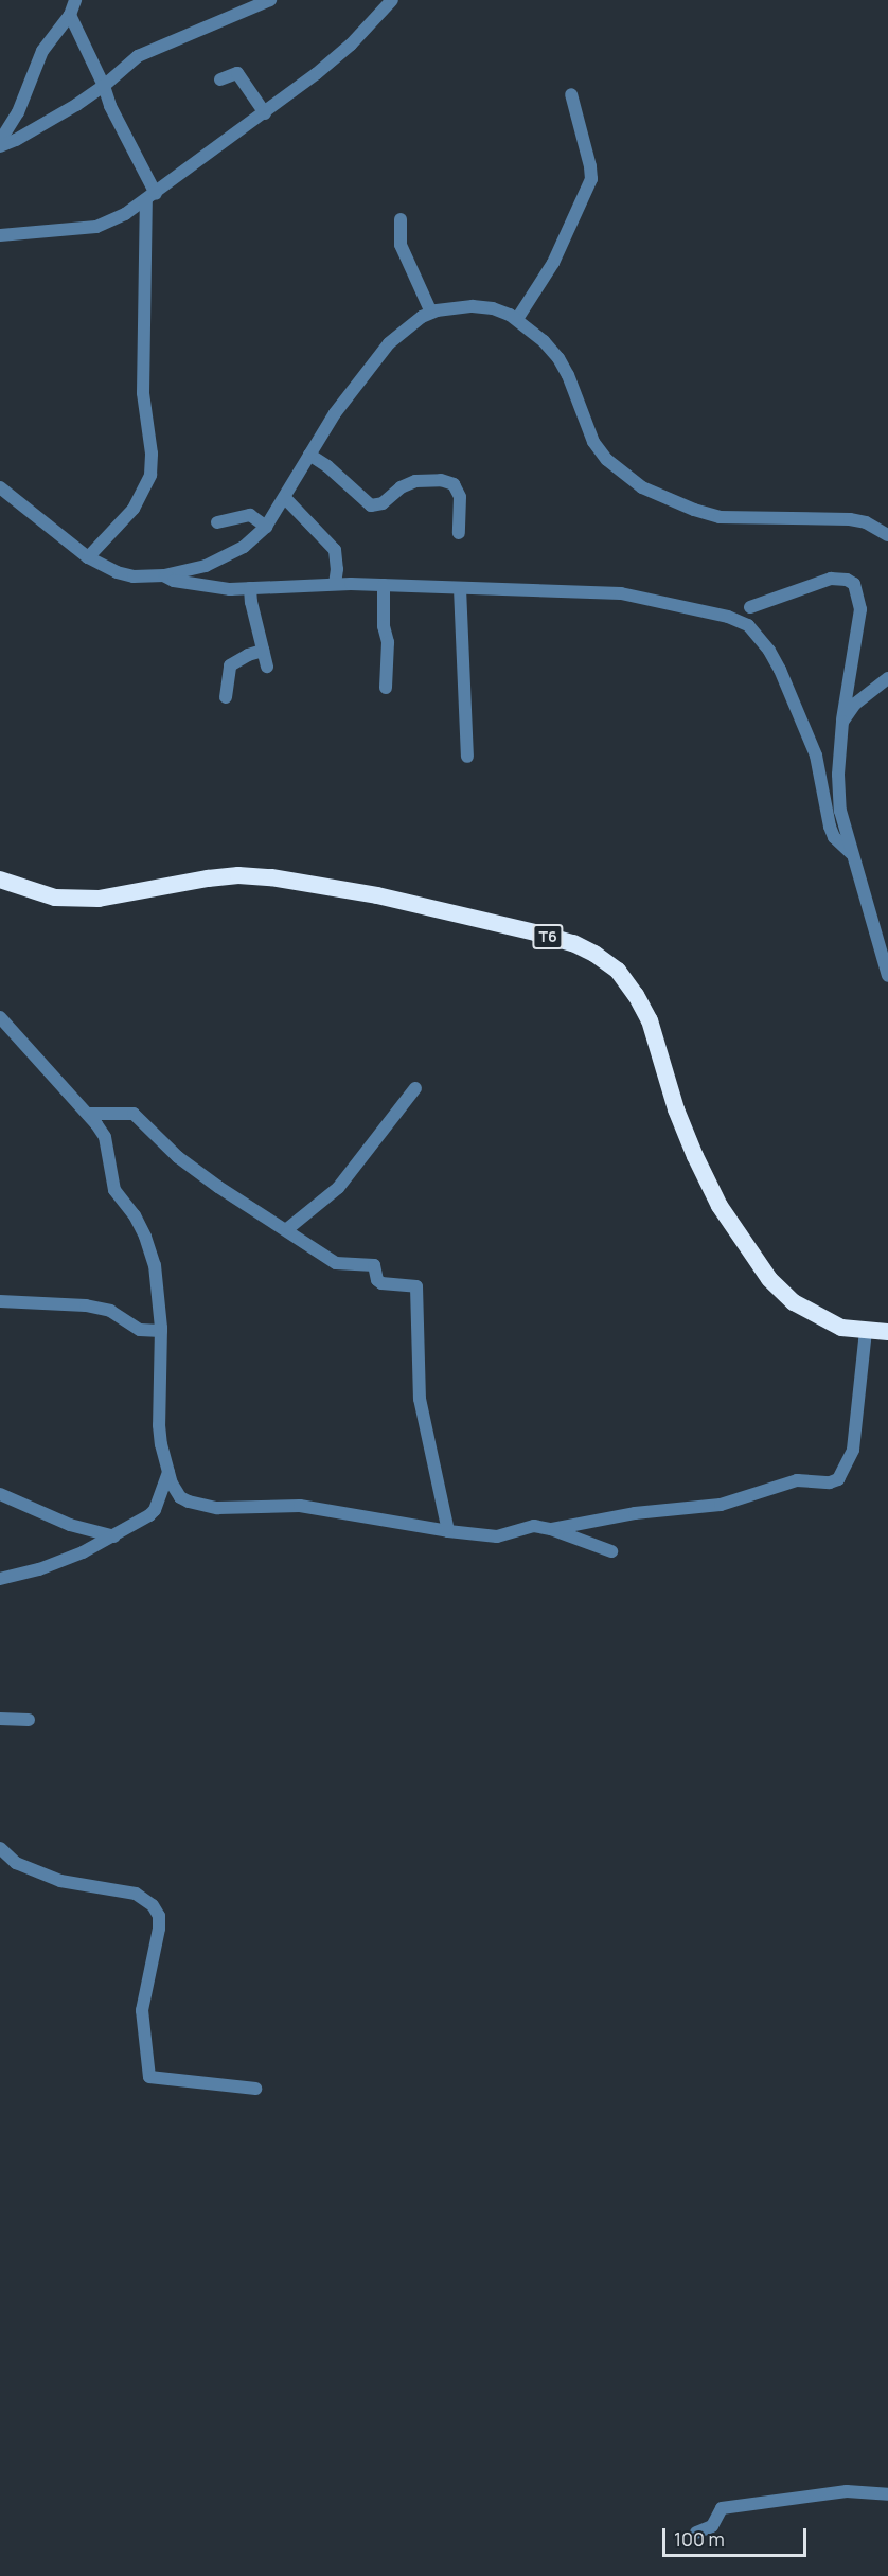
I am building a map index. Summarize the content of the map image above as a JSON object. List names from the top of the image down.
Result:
{
  "streets": {
    "highway": ["T6"]
  },
  "scale_bar": "100 m"
}
